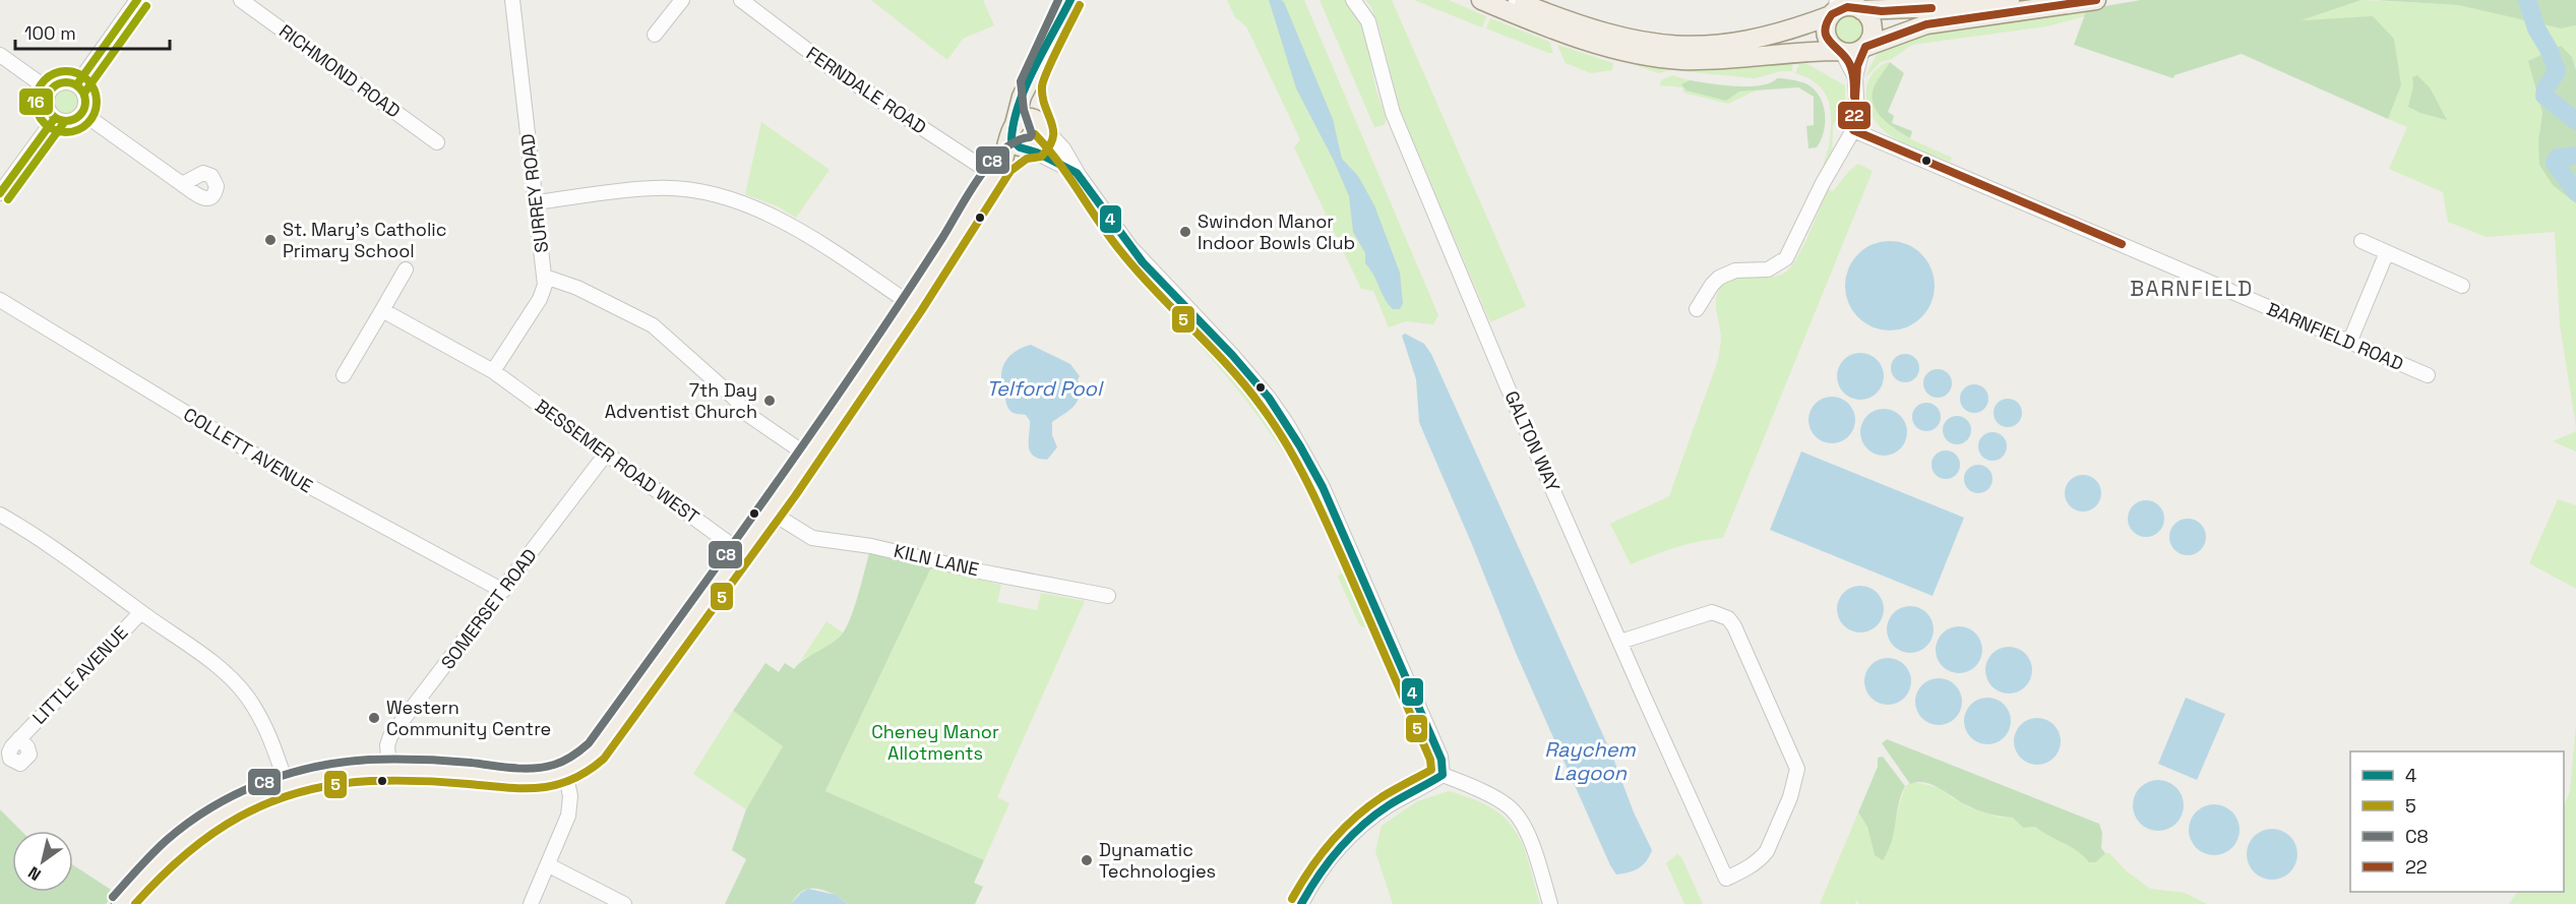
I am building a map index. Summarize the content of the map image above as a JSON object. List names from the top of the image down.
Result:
{
  "streets": {
    "street": [
      "RICHMOND ROAD",
      "FERNDALE ROAD",
      "SURREY ROAD",
      "BARNFIELD ROAD",
      "GALTON WAY",
      "COLLETT AVENUE",
      "BESSEMER ROAD WEST",
      "KILN LANE",
      "SOMERSET ROAD",
      "LITTLE AVENUE"
    ]
  },
  "crossings": [
    ["SURREY ROAD", "BESSEMER ROAD WEST"],
    ["COLLETT AVENUE", "SOMERSET ROAD"],
    ["BESSEMER ROAD WEST", "SOMERSET ROAD"]
  ],
  "districts": ["BARNFIELD"],
  "water": ["Telford Pool", "Raychem Lagoon"],
  "parks": ["Cheney Manor Allotments"],
  "places": [
    "Swindon Manor Indoor Bowls Club",
    "St. Mary's Catholic Primary School",
    "7th Day Adventist Church",
    "Western Community Centre",
    "Dynamatic Technologies"
  ],
  "lines": [
    "transit line 4",
    "transit line C8",
    "transit line 22",
    "transit line 5",
    "transit line 16"
  ],
  "legend": [
    "4",
    "5",
    "C8",
    "22"
  ],
  "scale_bar": "100 m",
  "north": "bottom left"
}
